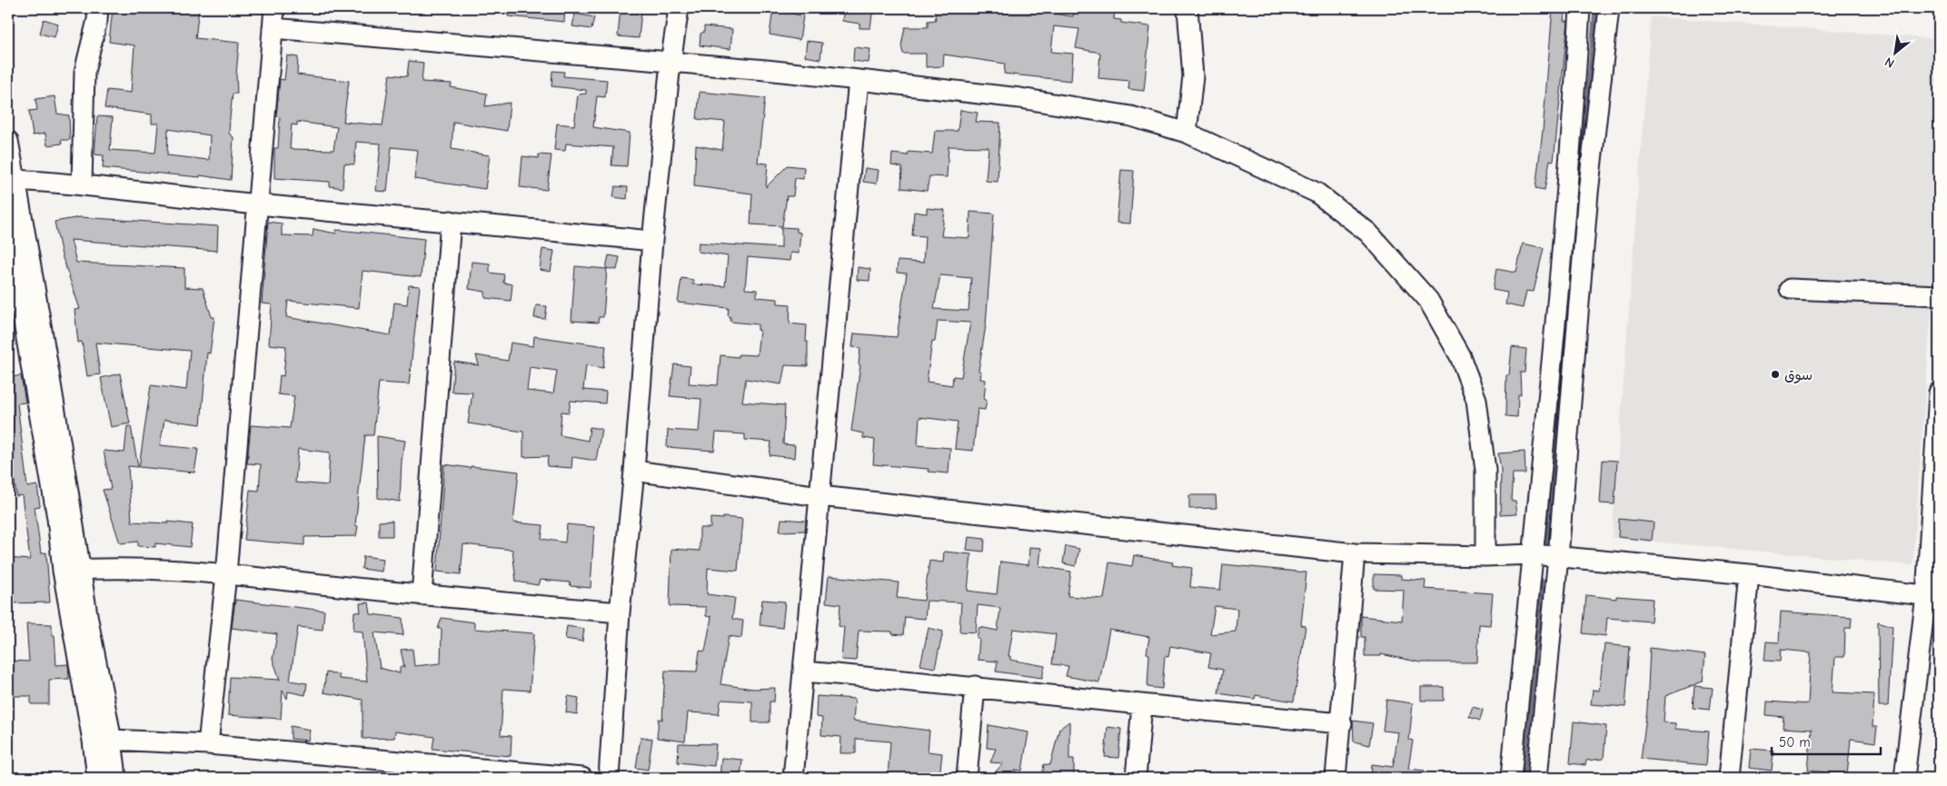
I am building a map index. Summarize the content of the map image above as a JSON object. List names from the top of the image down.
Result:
{
  "places": ["سوق"],
  "scale_bar": "50 m",
  "north": "bottom left"
}
